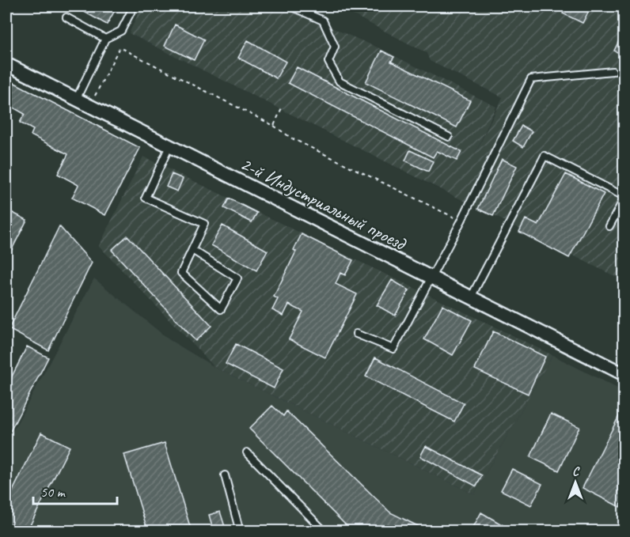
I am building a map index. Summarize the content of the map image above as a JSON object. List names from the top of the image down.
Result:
{
  "streets": {
    "street": ["2-й Индустриальный проезд"]
  },
  "scale_bar": "50 m",
  "north": "top"
}
